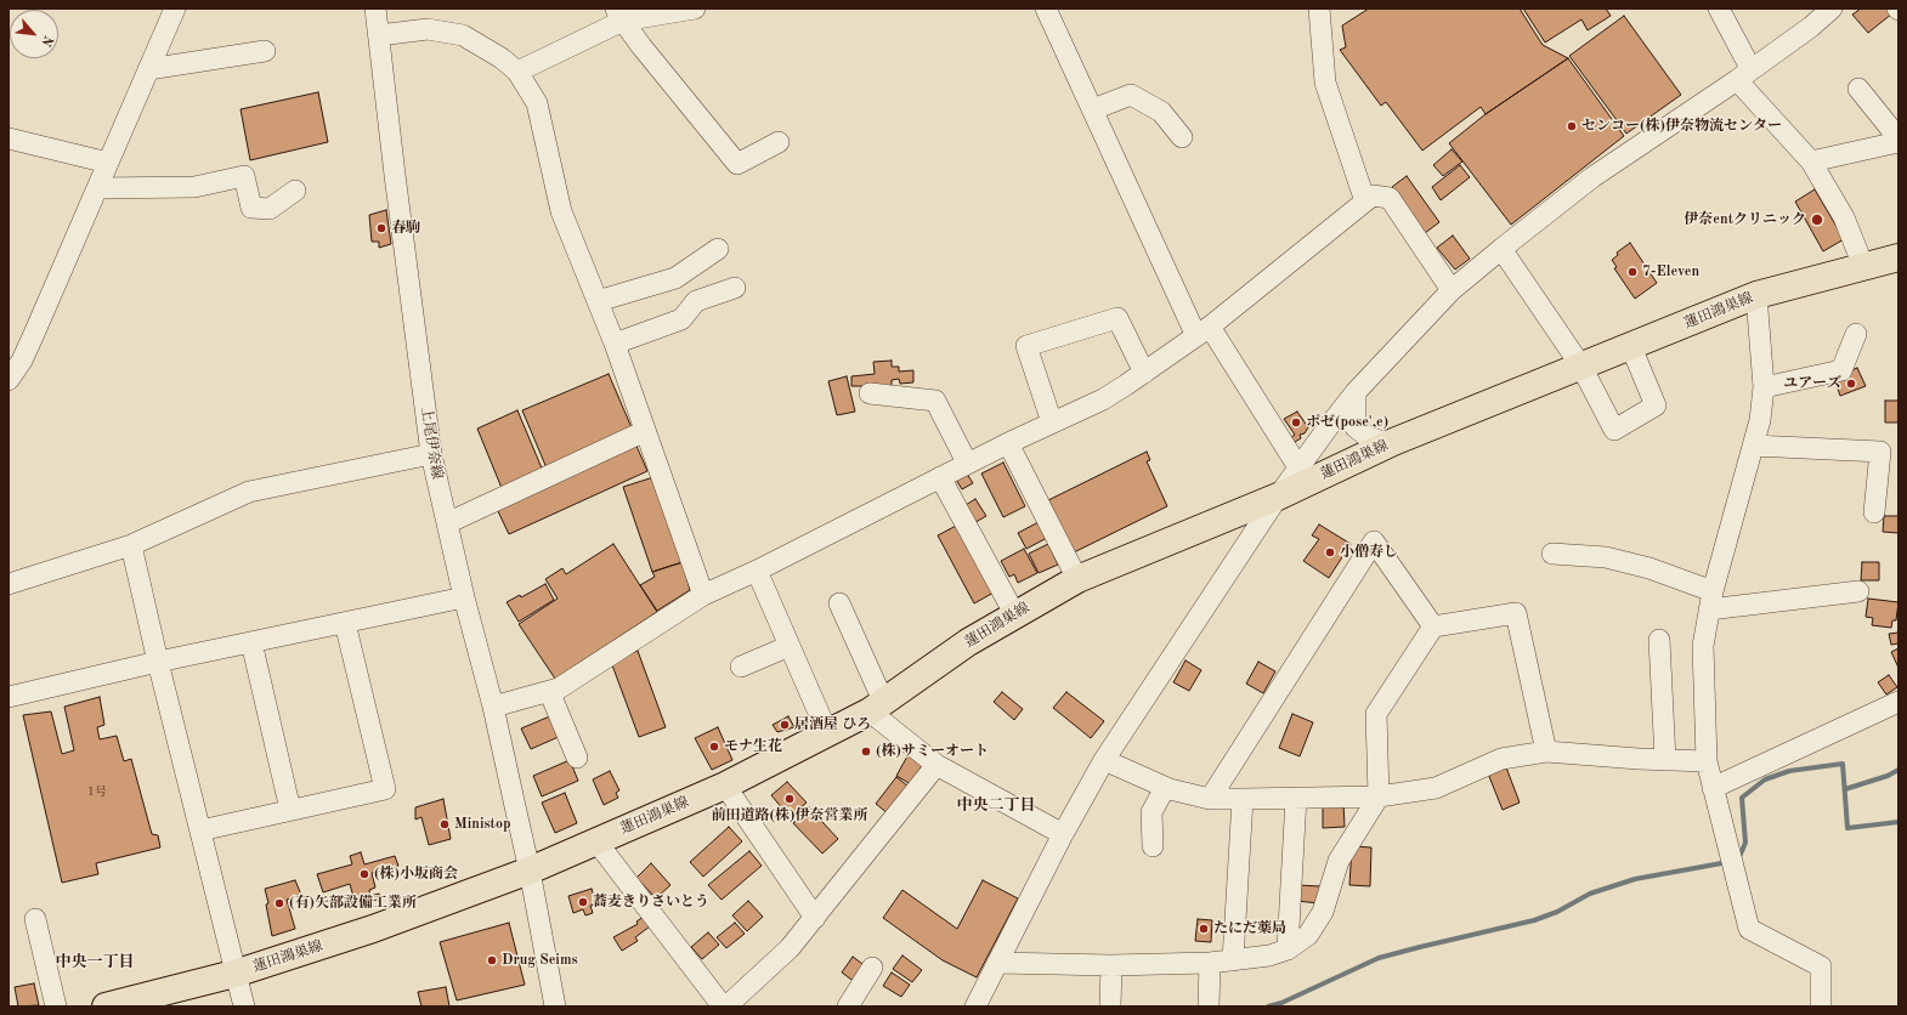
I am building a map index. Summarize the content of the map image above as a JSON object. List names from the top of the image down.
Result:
{
  "streets": {
    "main road": ["蓮田鴻巣線"],
    "street": ["上尾伊奈線"]
  },
  "crossings": [
    ["蓮田鴻巣線", "上尾伊奈線"]
  ],
  "districts": ["中央二丁目", "中央一丁目"],
  "places": [
    "センコー(株)伊奈物流センター",
    "伊奈entクリニック",
    "春駒",
    "7-Eleven",
    "ユアーズ",
    "ポゼ(pose',e)",
    "小僧寿し",
    "居酒屋 ひろ",
    "モナ生花",
    "(株)サミーオート",
    "前田道路(株)伊奈営業所",
    "Ministop",
    "(株)小坂商会",
    "蕎麦きりさいとう",
    "(有)矢部設備工業所",
    "たにだ薬局",
    "Drug Seims"
  ],
  "house_numbers": ["1号"],
  "north": "bottom right"
}
